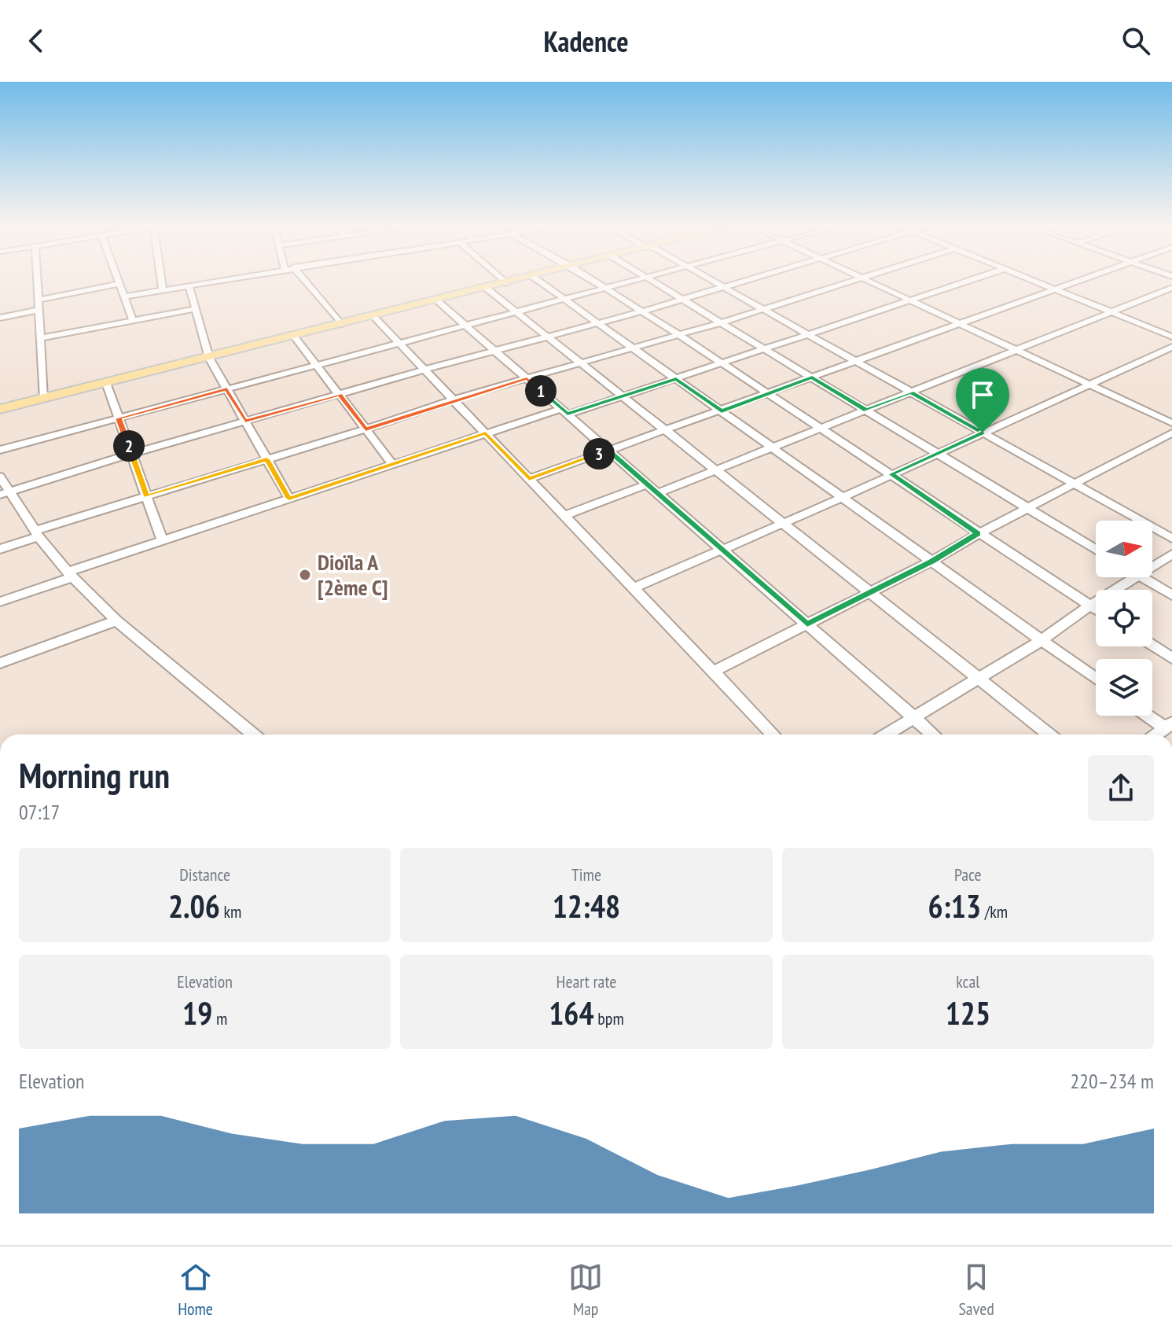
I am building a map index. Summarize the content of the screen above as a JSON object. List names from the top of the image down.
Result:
{
  "places": ["Dioïla A [2ème C]"],
  "north": "right",
  "page": {
    "header": "Kadence",
    "pins": ["1", "2", "3"],
    "heading": ["Morning run", "07:17"],
    "stats": [
      ["Distance", "2.06 km"],
      ["Time", "12:48"],
      ["Pace", "6:13 /km"],
      ["Elevation", "19 m"],
      ["Heart rate", "164 bpm"],
      ["kcal", "125"]
    ],
    "chart": ["Elevation", "220–234 m"],
    "tabs": ["Home", "Map", "Saved"]
  }
}
